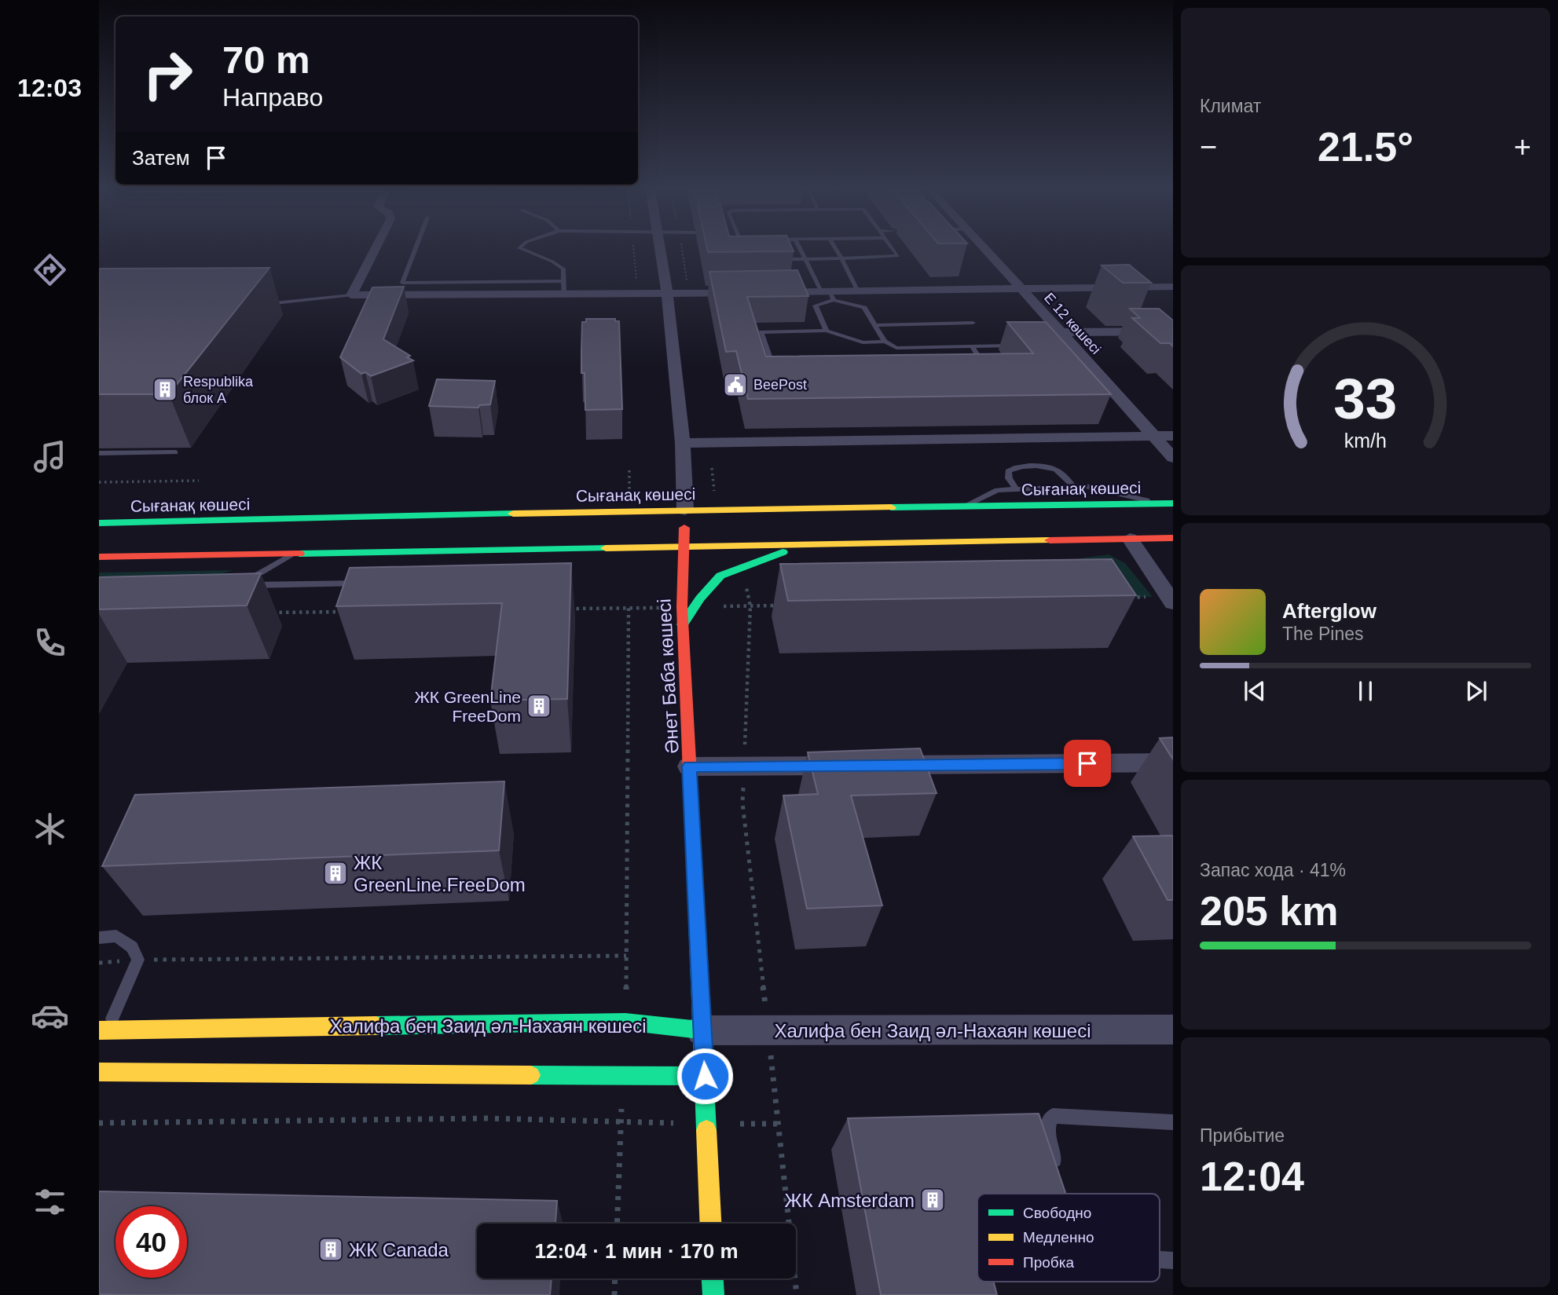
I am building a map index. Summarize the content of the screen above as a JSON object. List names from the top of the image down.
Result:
{
  "streets": {
    "main road": ["Сығанақ көшесі", "Әнет Баба көшесі", "Халифа бен Заид әл-Нахаян көшесі"],
    "street": ["Е 12 көшесі"]
  },
  "crossings": [
    ["Сығанақ көшесі", "Әнет Баба көшесі"],
    ["Әнет Баба көшесі", "Халифа бен Заид әл-Нахаян көшесі"]
  ],
  "places": {
    "public building": ["BeePost"],
    "building": [
      "Respublika блок А",
      "ЖК GreenLine FreeDom",
      "ЖК GreenLine.FreeDom",
      "ЖК Amsterdam",
      "ЖК Canada"
    ]
  },
  "legend": ["Свободно", "Медленно", "Пробка"],
  "page": {
    "tabs": "12:03",
    "tile": [
      "Климат",
      ["Запас хода · 41%", "205 km"],
      ["Прибытие", "12:04"]
    ],
    "turn": ["70 m", "Направо"],
    "heat": ["−", "21.5°", "+"],
    "then": "Затем",
    "song": ["Afterglow", "The Pines"],
    "limit": "40",
    "trip": "12:04 · 1 мин · 170 m",
    "gauge": ["33", "km/h"]
  }
}
